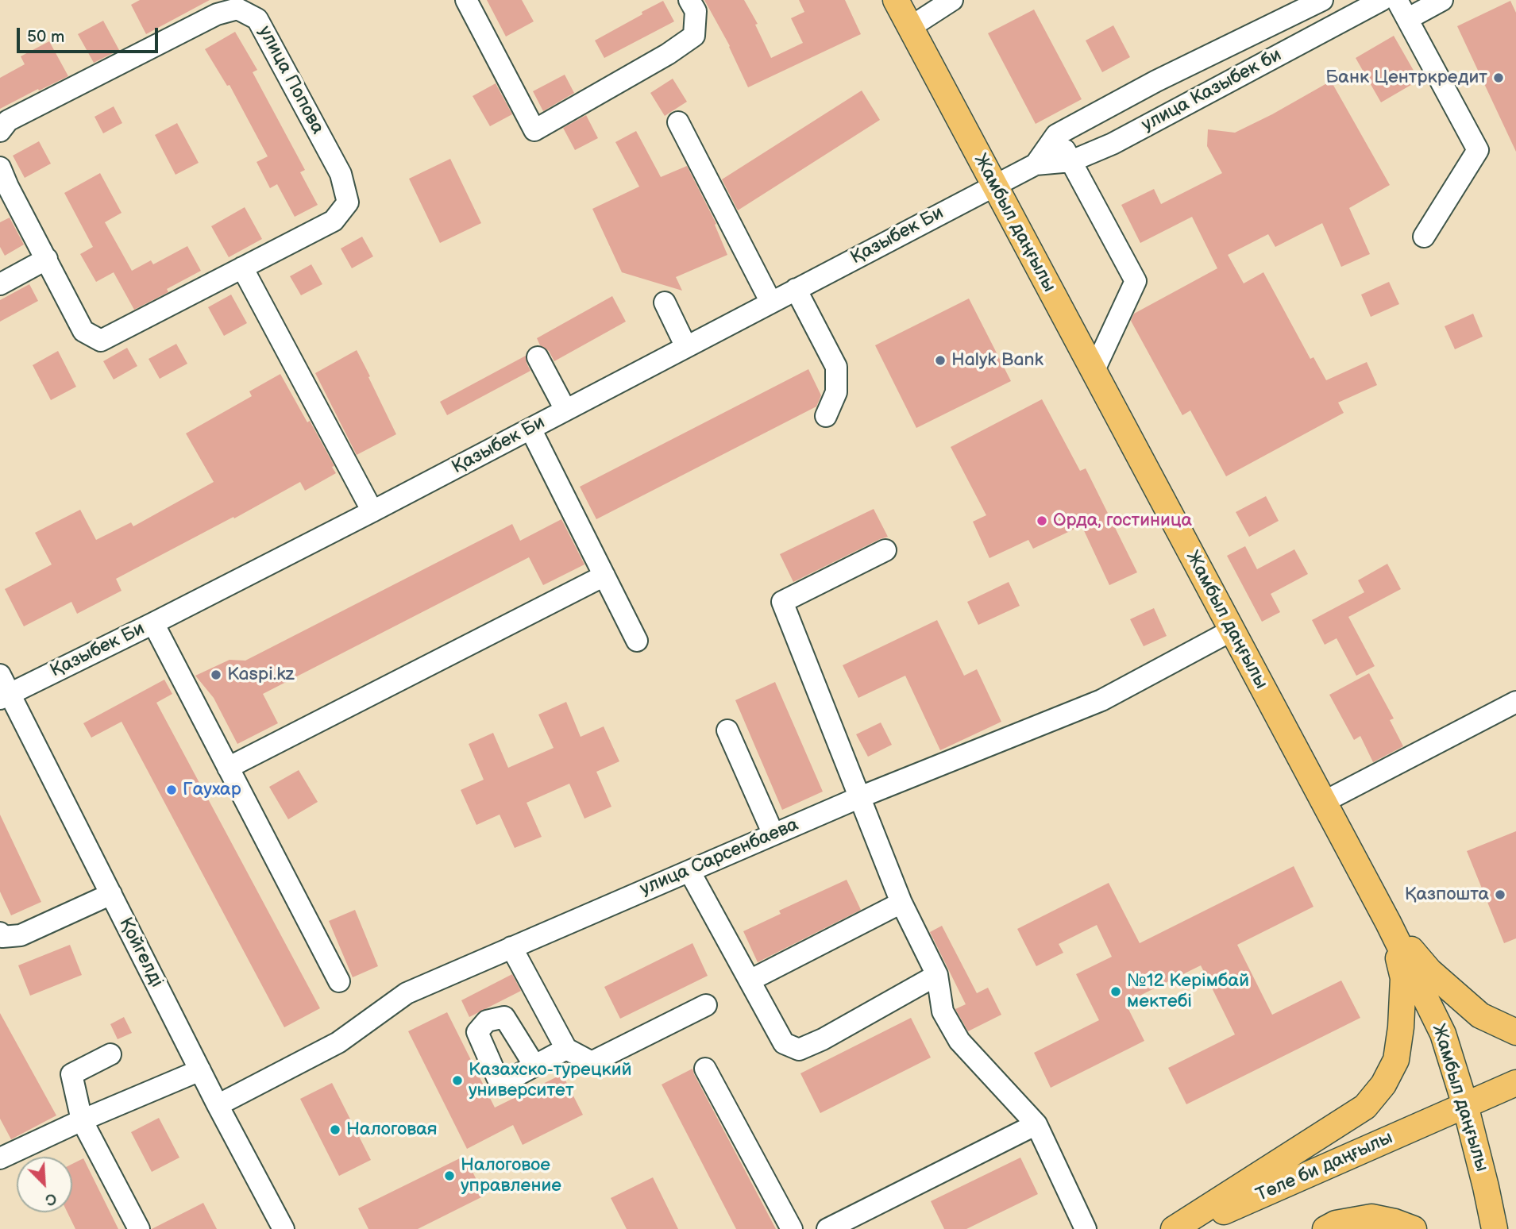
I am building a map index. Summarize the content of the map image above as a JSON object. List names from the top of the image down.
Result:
{
  "streets": {
    "main road": ["Жамбыл даңғылы", "Төле би даңғылы"],
    "street": [
      "улица Попова",
      "улица Казыбек би",
      "Қазыбек Би",
      "улица Сарсенбаева",
      "Қойгелді"
    ]
  },
  "crossings": [
    ["улица Казыбек би", "Жамбыл даңғылы"],
    ["улица Казыбек би", "Қазыбек Би"],
    ["Жамбыл даңғылы", "Қазыбек Би"],
    ["Жамбыл даңғылы", "улица Сарсенбаева"],
    ["Жамбыл даңғылы", "Төле би даңғылы"],
    ["Қазыбек Би", "Қойгелді"],
    ["улица Сарсенбаева", "Қойгелді"]
  ],
  "places": [
    "Банк Центркредит",
    "Halyk Bank",
    "Орда, гостиница",
    "Kaspi.kz",
    "Гаухар",
    "Қазпошта",
    "№12 Керімбай мектебі",
    "Казахско-турецкий университет",
    "Налоговая",
    "Налоговое управление"
  ],
  "scale_bar": "50 m",
  "north": "bottom right"
}
